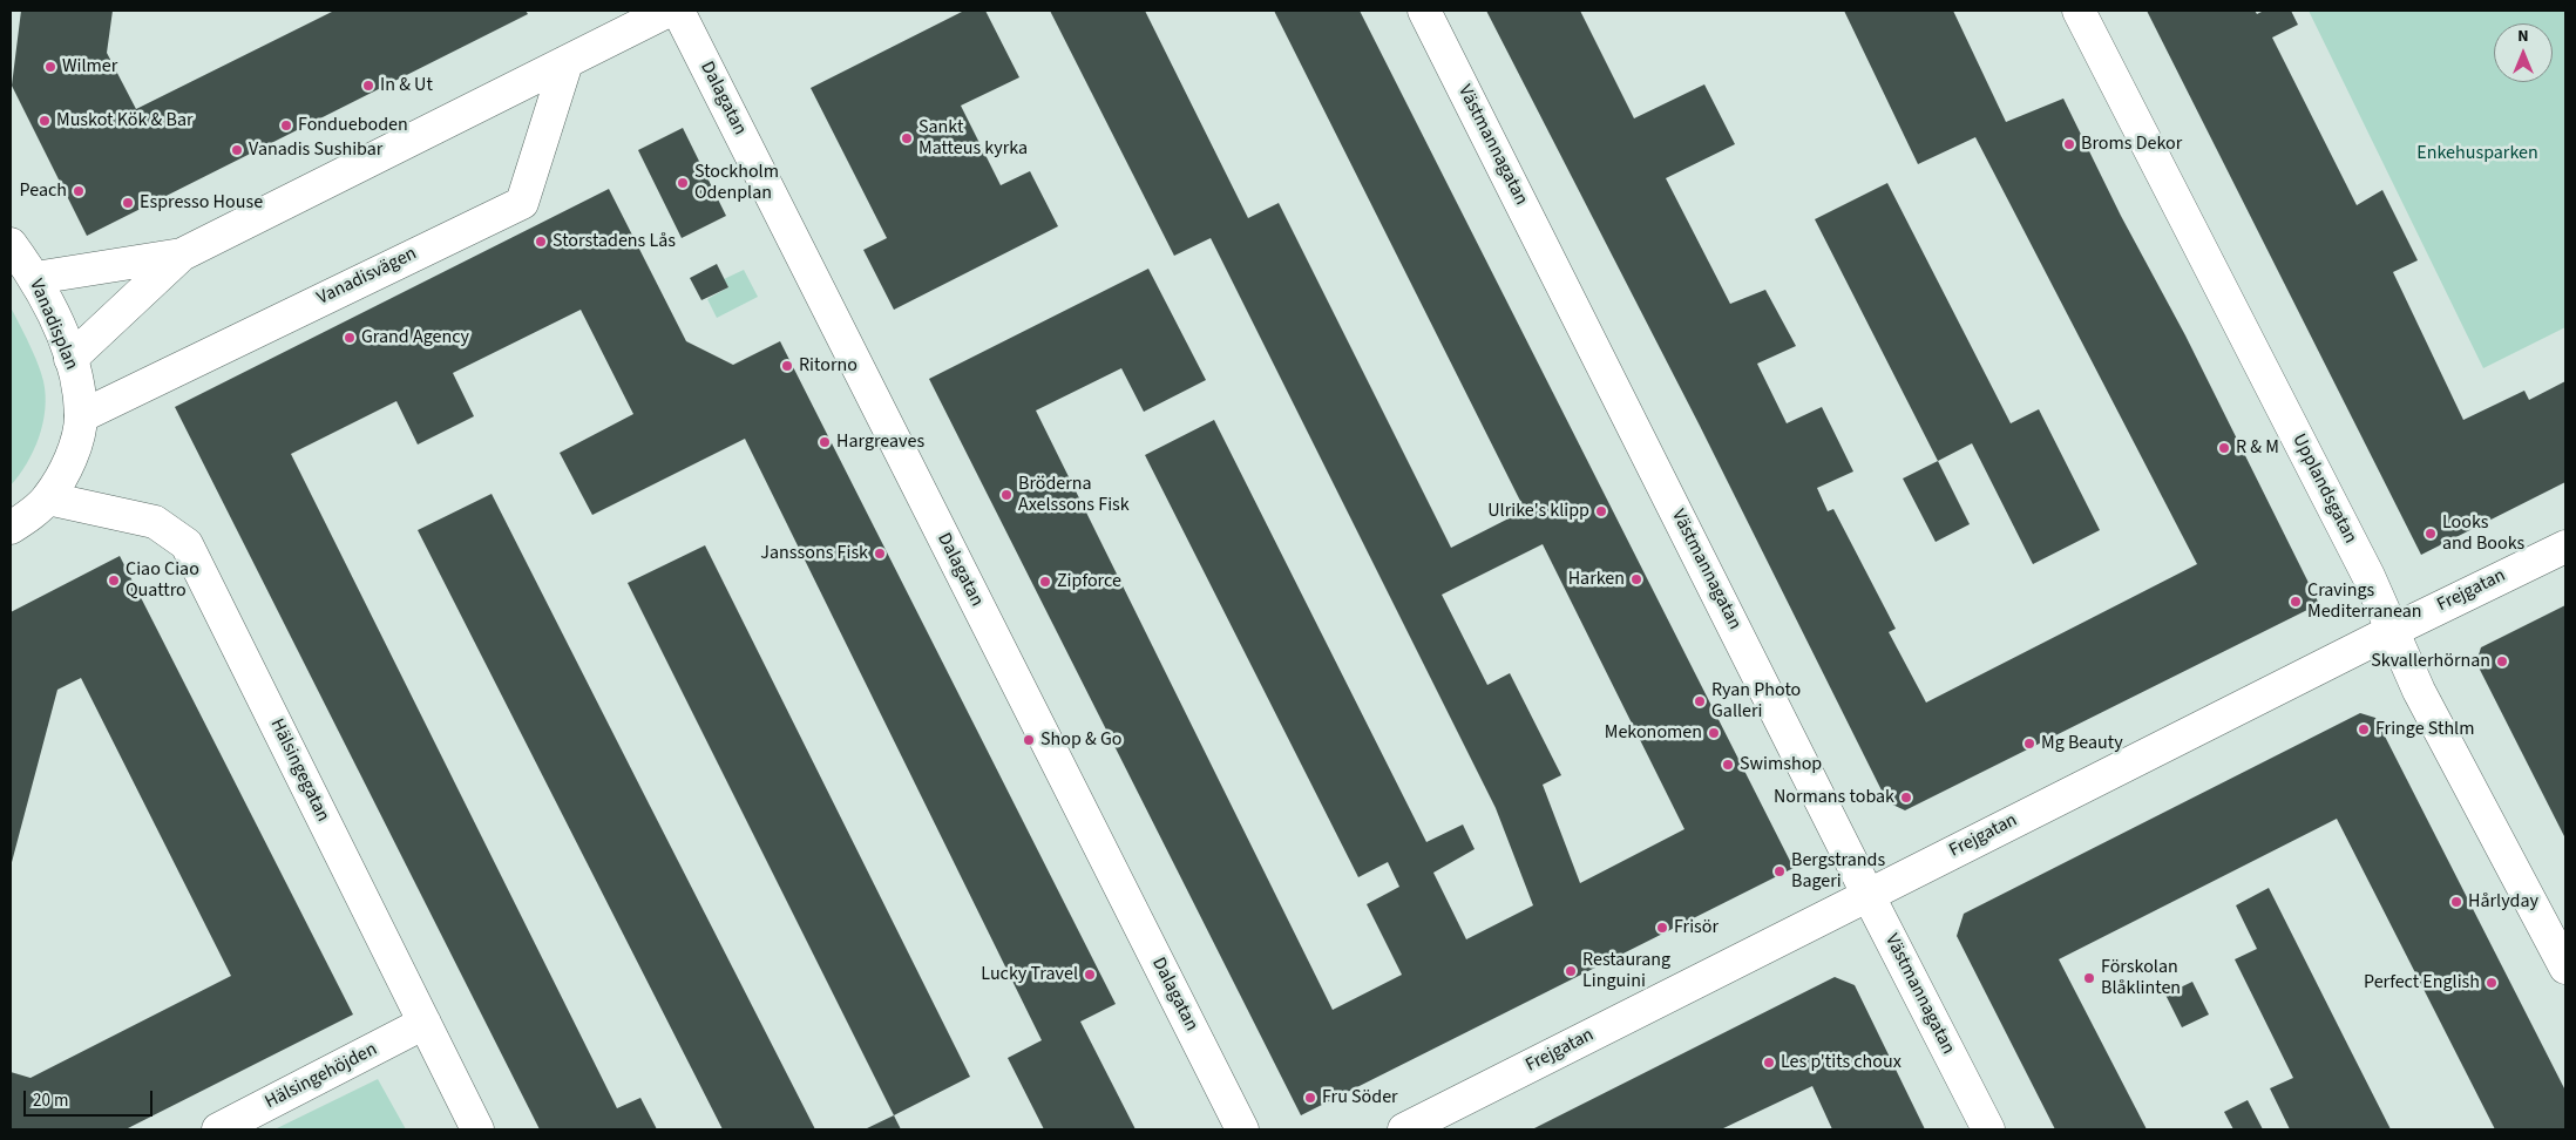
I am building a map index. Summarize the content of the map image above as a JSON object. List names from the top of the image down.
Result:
{
  "streets": {
    "street": [
      "Dalagatan",
      "Västmannagatan",
      "Vanadisvägen",
      "Vanadisplan",
      "Upplandsgatan",
      "Frejgatan",
      "Hälsingegatan",
      "Hälsingehöjden"
    ]
  },
  "crossings": [
    ["Västmannagatan", "Frejgatan"],
    ["Vanadisvägen", "Vanadisplan"],
    ["Vanadisplan", "Hälsingegatan"],
    ["Upplandsgatan", "Frejgatan"],
    ["Hälsingegatan", "Hälsingehöjden"]
  ],
  "parks": ["Enkehusparken"],
  "places": [
    "Wilmer",
    "In & Ut",
    "Muskot Kök & Bar",
    "Fondueboden",
    "Sankt Matteus kyrka",
    "Broms Dekor",
    "Vanadis Sushibar",
    "Stockholm Odenplan",
    "Peach",
    "Espresso House",
    "Storstadens Lås",
    "Grand Agency",
    "Ritorno",
    "Hargreaves",
    "R & M",
    "Bröderna Axelssons Fisk",
    "Ulrike's klipp",
    "Looks and Books",
    "Janssons Fisk",
    "Harken",
    "Ciao Ciao Quattro",
    "Zipforce",
    "Cravings Mediterranean",
    "Skvallerhörnan",
    "Ryan Photo Galleri",
    "Fringe Sthlm",
    "Mekonomen",
    "Shop & Go",
    "Mg Beauty",
    "Swimshop",
    "Normans tobak",
    "Bergstrands Bageri",
    "Hårlyday",
    "Frisör",
    "Restaurang Linguini",
    "Lucky Travel",
    "Förskolan Blåklinten",
    "Perfect English",
    "Les p'tits choux",
    "Fru Söder"
  ],
  "scale_bar": "20 m",
  "north": "top"
}
